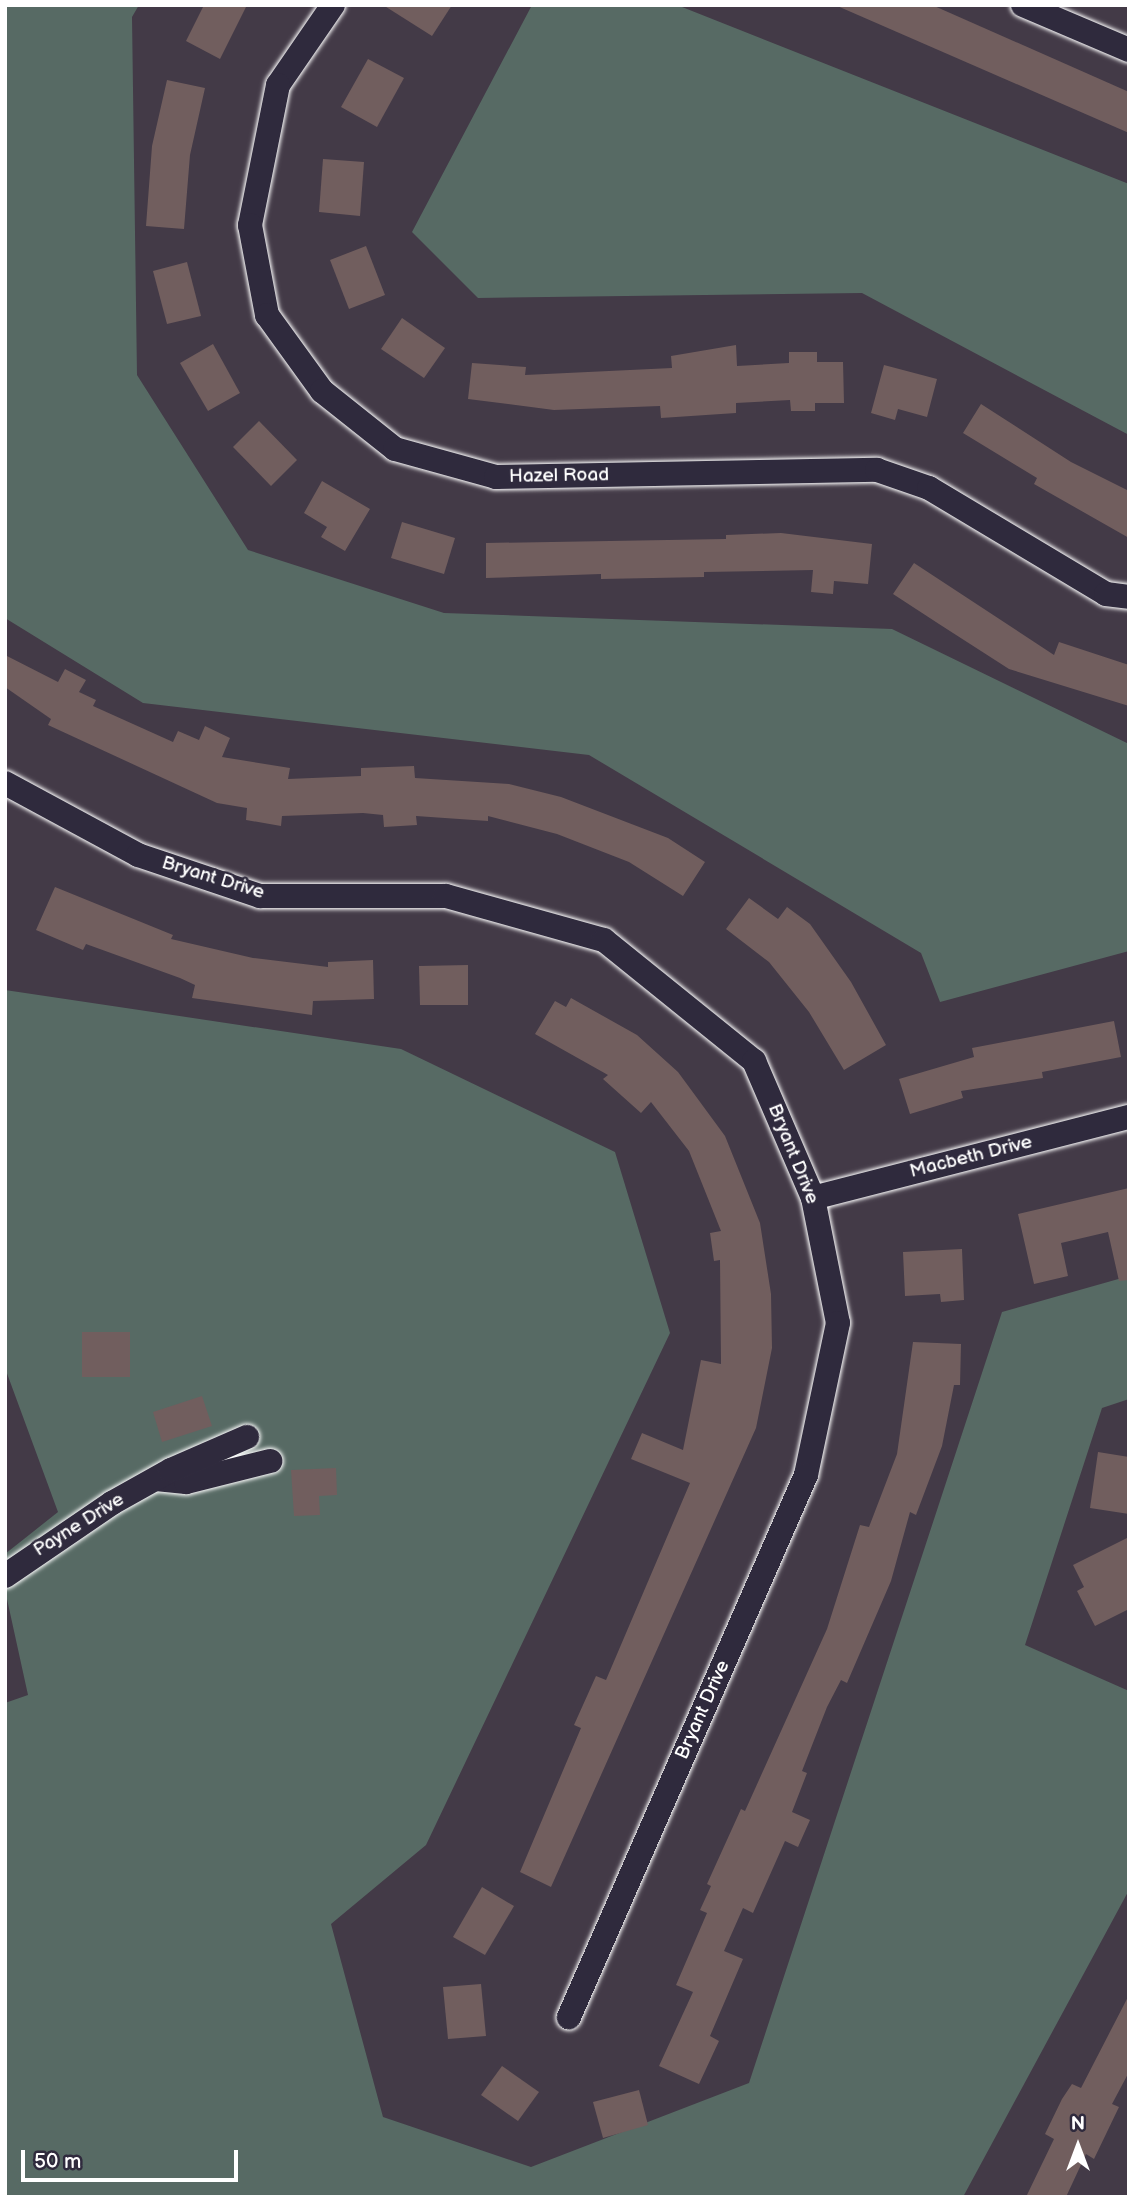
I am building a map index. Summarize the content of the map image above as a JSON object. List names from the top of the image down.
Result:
{
  "streets": {
    "street": [
      "Hazel Road",
      "Bryant Drive",
      "Macbeth Drive",
      "Payne Drive"
    ]
  },
  "crossings": [
    ["Bryant Drive", "Macbeth Drive"]
  ],
  "scale_bar": "50 m",
  "north": "top"
}
